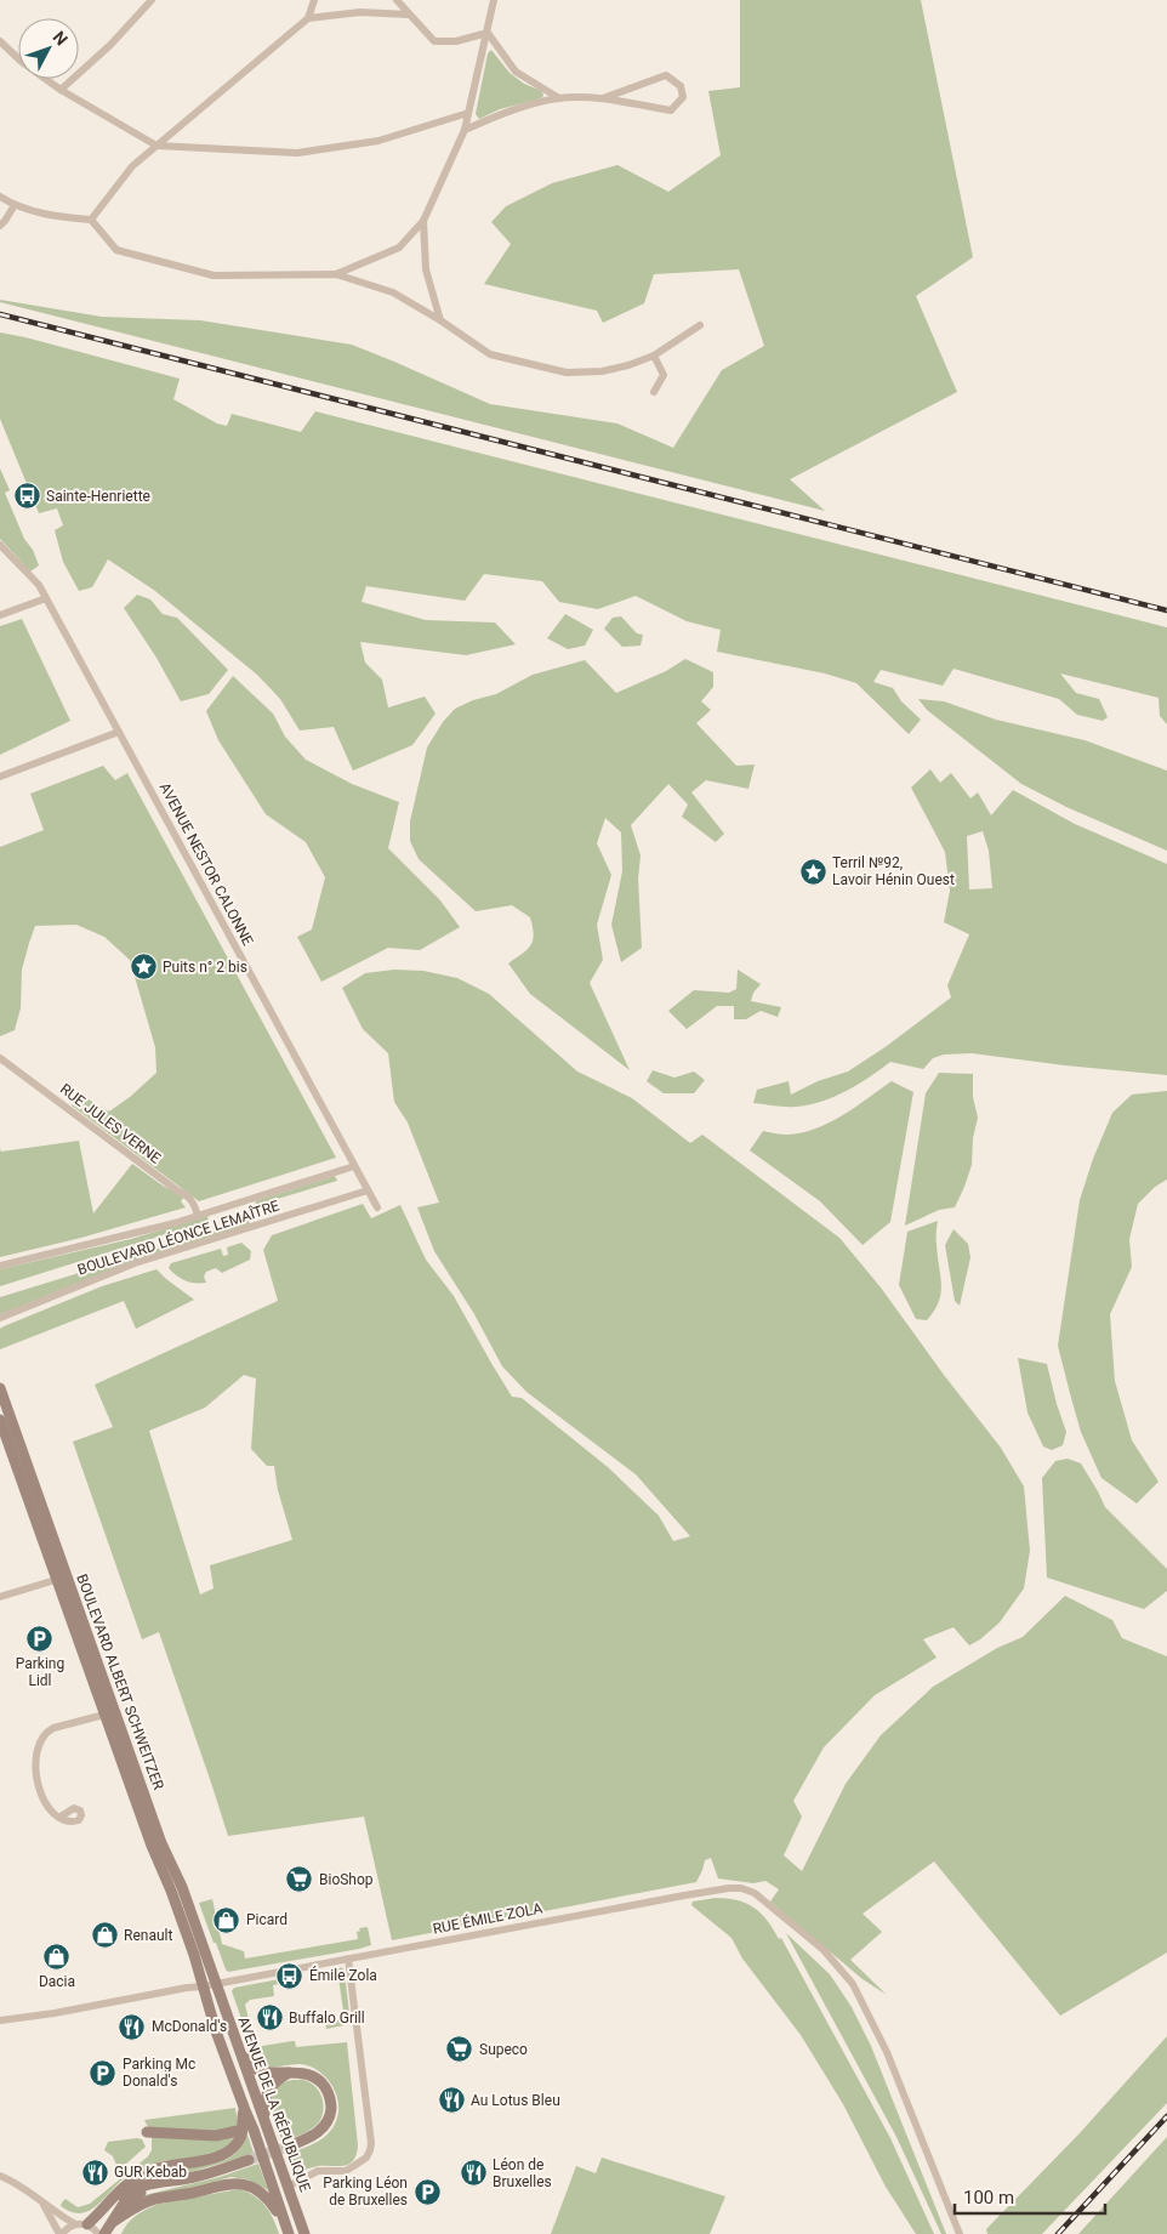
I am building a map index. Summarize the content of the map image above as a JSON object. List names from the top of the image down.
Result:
{
  "streets": {
    "main road": ["BOULEVARD ALBERT SCHWEITZER", "AVENUE DE LA RÉPUBLIQUE"],
    "street": [
      "AVENUE NESTOR CALONNE",
      "RUE JULES VERNE",
      "BOULEVARD LÉONCE LEMAÎTRE",
      "RUE ÉMILE ZOLA"
    ]
  },
  "crossings": [
    ["AVENUE NESTOR CALONNE", "BOULEVARD LÉONCE LEMAÎTRE"],
    ["RUE JULES VERNE", "BOULEVARD LÉONCE LEMAÎTRE"],
    ["BOULEVARD ALBERT SCHWEITZER", "RUE ÉMILE ZOLA"],
    ["BOULEVARD ALBERT SCHWEITZER", "AVENUE DE LA RÉPUBLIQUE"],
    ["RUE ÉMILE ZOLA", "AVENUE DE LA RÉPUBLIQUE"]
  ],
  "places": {
    "bus stop": ["Sainte-Henriette", "Émile Zola"],
    "place": ["Terril №92, Lavoir Hénin Ouest", "Puits n° 2 bis"],
    "parking": ["Parking Lidl", "Parking Mc Donald's", "Parking Léon de Bruxelles"],
    "supermarket": ["BioShop", "Supeco"],
    "shop": ["Picard", "Renault", "Dacia"],
    "restaurant": [
      "Buffalo Grill",
      "McDonald's",
      "Au Lotus Bleu",
      "GUR Kebab",
      "Léon de Bruxelles"
    ]
  },
  "scale_bar": "100 m",
  "north": "top right"
}
